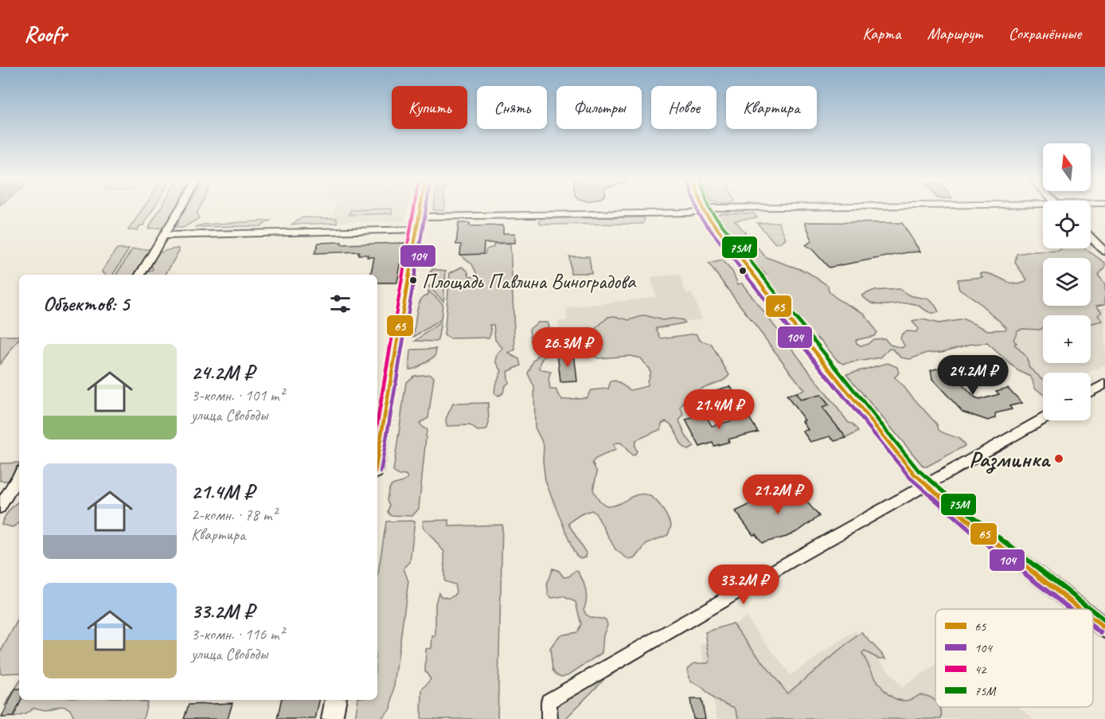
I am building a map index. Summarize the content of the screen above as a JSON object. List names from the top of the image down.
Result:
{
  "places": ["Площадь Павлина Виноградова", "Разминка"],
  "lines": [
    "transit line 65",
    "transit line 104",
    "transit line 42",
    "transit line 75М"
  ],
  "legend": [
    "65",
    "104",
    "42",
    "75М"
  ],
  "north": "top",
  "page": {
    "header": "Roofr",
    "nav": ["Карта", "Маршрут", "Сохранённые"],
    "chip": [
      "Купить",
      "Снять",
      "Фильтры",
      "Новое",
      "Квартира"
    ],
    "map_buttons": ["+", "−"],
    "heading": "Объектов: 5",
    "price": [
      "26.3M ₽",
      "24.2M ₽",
      "21.4M ₽",
      "21.2M ₽",
      "33.2M ₽"
    ],
    "list": [
      {
        "name": "24.2M ₽",
        "note": "3-комн. · 101 m² · улица Свободы"
      },
      {
        "name": "21.4M ₽",
        "note": "2-комн. · 78 m² · Квартира"
      },
      {
        "name": "33.2M ₽",
        "note": "3-комн. · 116 m² · улица Свободы"
      }
    ]
  }
}
